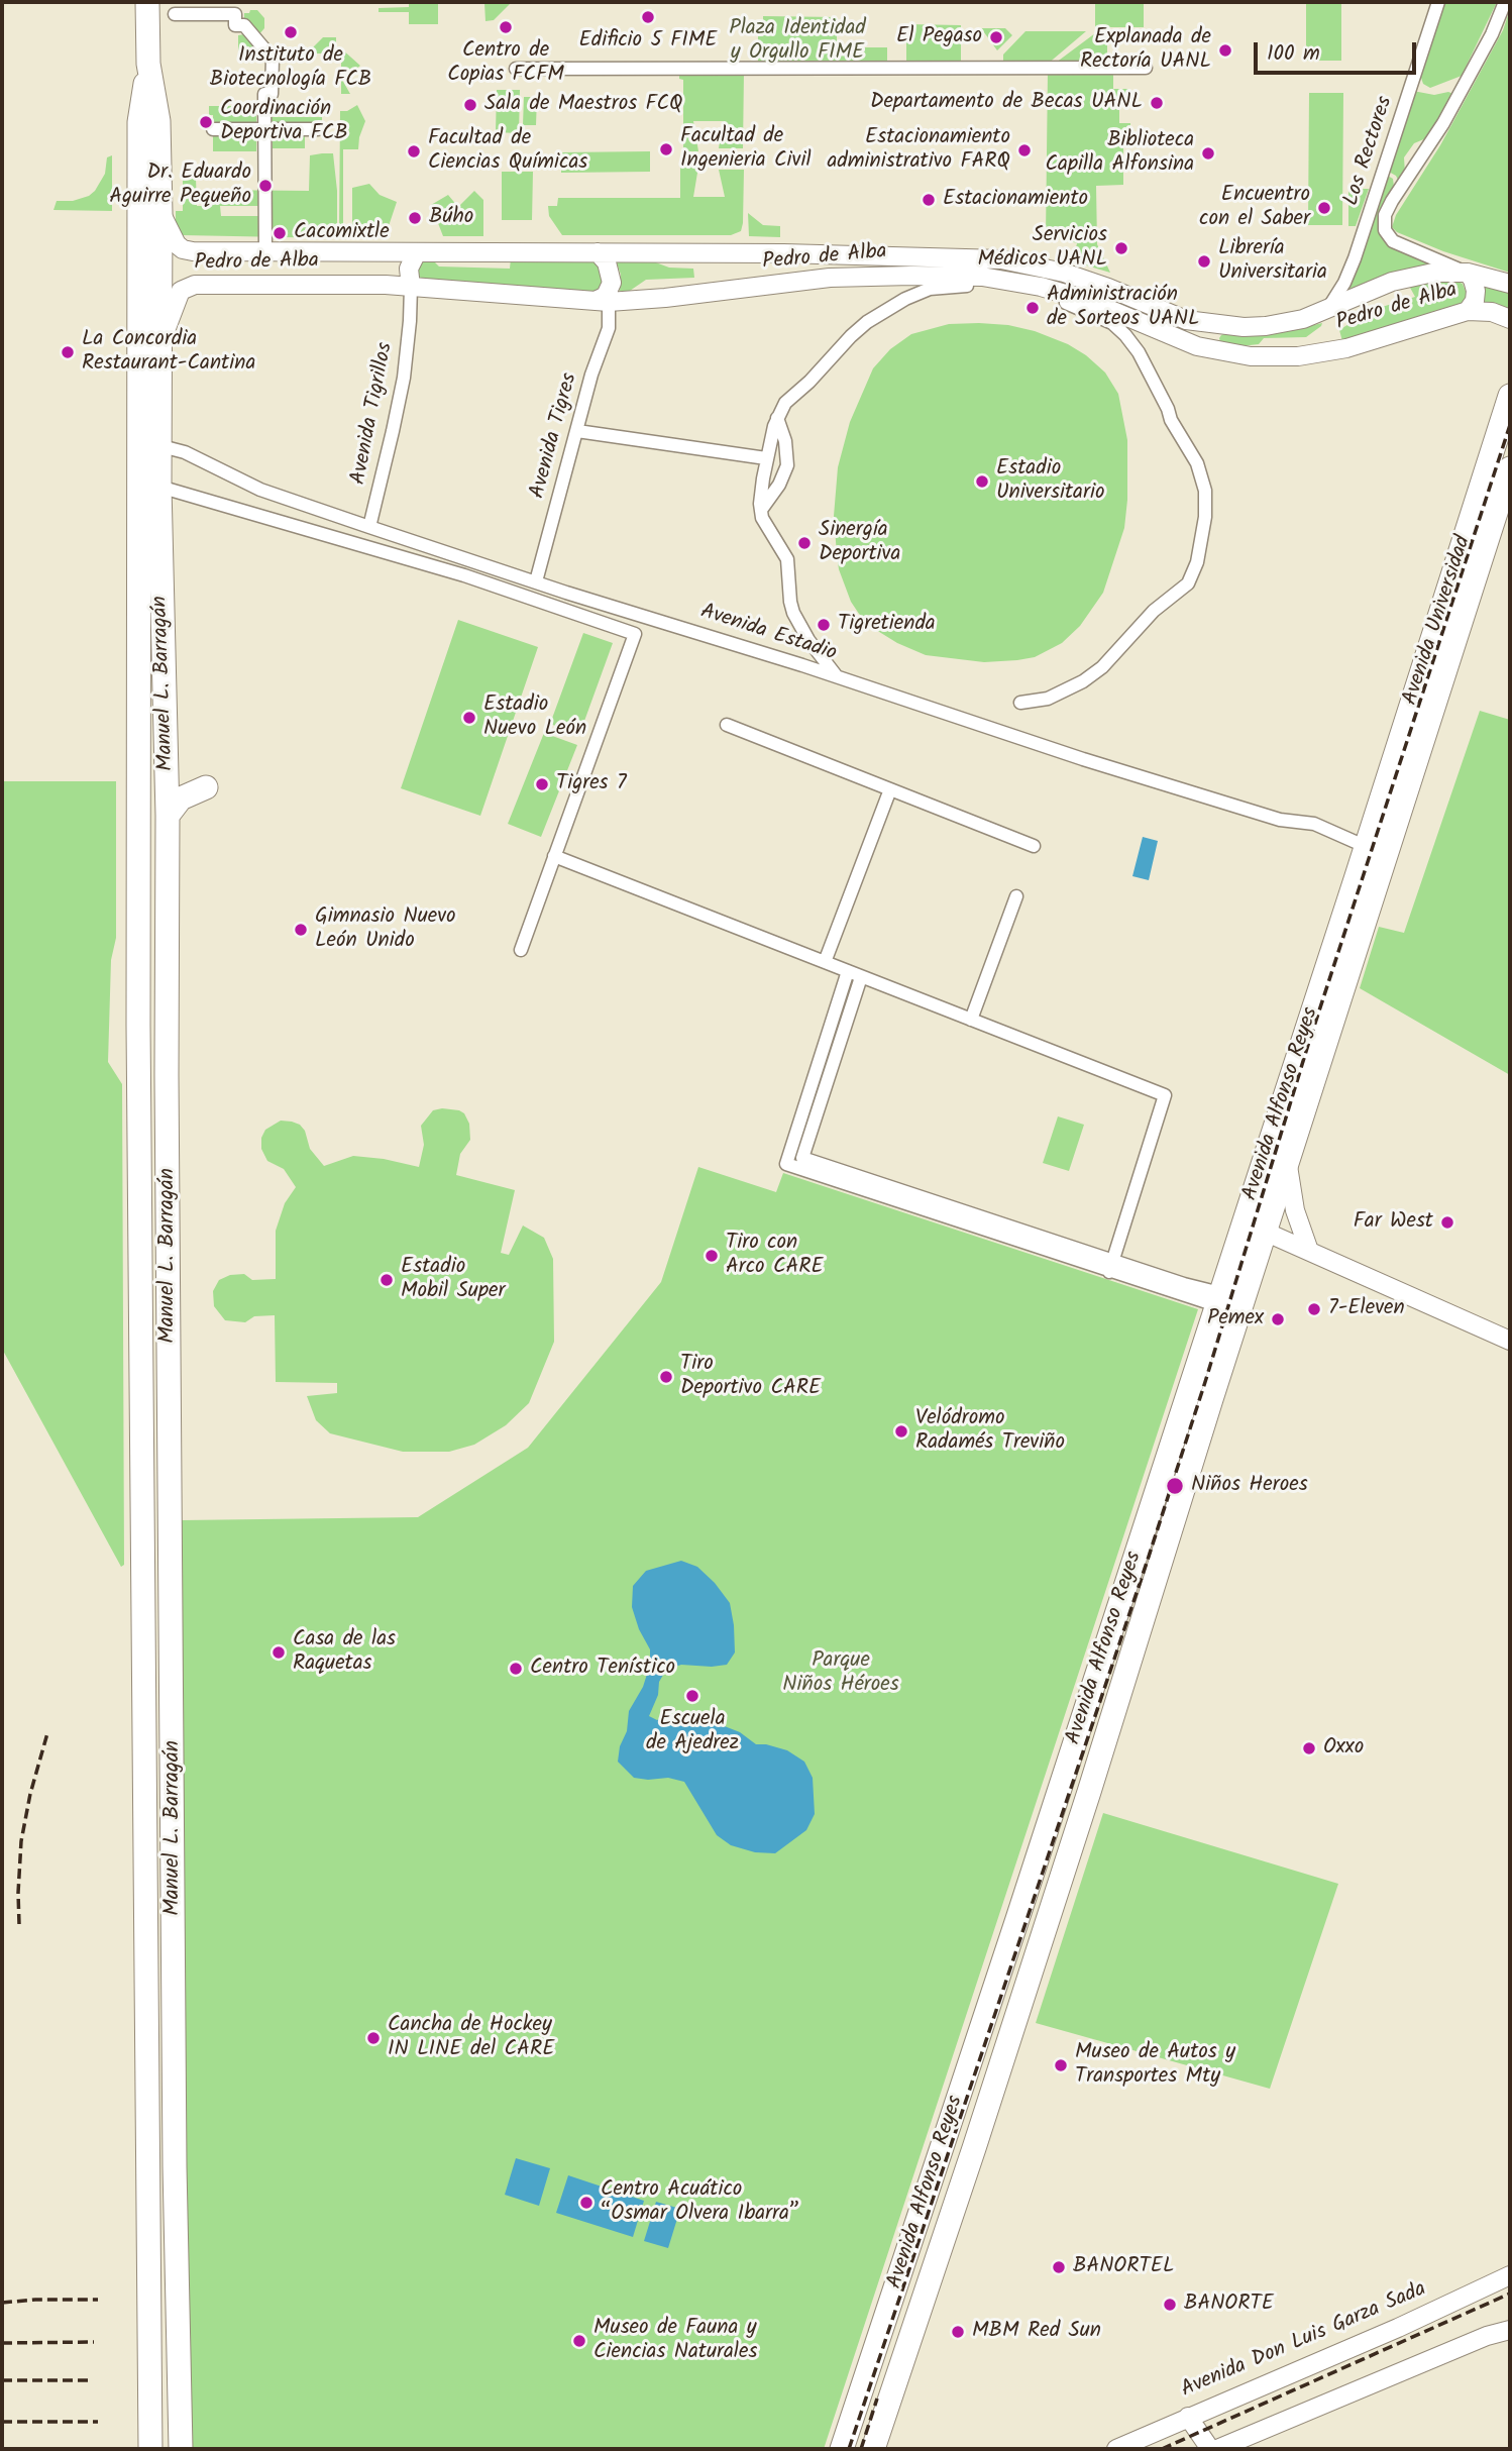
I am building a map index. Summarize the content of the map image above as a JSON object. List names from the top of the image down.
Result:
{
  "streets": {
    "highway": ["Avenida Universidad", "Manuel L. Barragán", "Avenida Alfonso Reyes"],
    "street": [
      "Los Rectores",
      "Pedro de Alba",
      "Avenida Tigrillos",
      "Avenida Tigres",
      "Avenida Estadio",
      "Avenida Don Luis Garza Sada"
    ]
  },
  "crossings": [
    ["Los Rectores", "Pedro de Alba"],
    ["Pedro de Alba", "Avenida Tigrillos"],
    ["Pedro de Alba", "Avenida Tigres"],
    ["Pedro de Alba", "Manuel L. Barragán"],
    ["Avenida Tigrillos", "Avenida Estadio"],
    ["Avenida Tigres", "Avenida Estadio"],
    ["Avenida Universidad", "Avenida Estadio"],
    ["Avenida Universidad", "Avenida Alfonso Reyes"],
    ["Avenida Estadio", "Manuel L. Barragán"],
    ["Avenida Estadio", "Avenida Alfonso Reyes"]
  ],
  "parks": ["Plaza Identidad y Orgullo FIME", "Parque Niños Héroes"],
  "places": [
    "Edificio 5 FIME",
    "Centro de Copias FCFM",
    "Instituto de Biotecnología FCB",
    "El Pegaso",
    "Explanada de Rectoría UANL",
    "Departamento de Becas UANL",
    "Sala de Maestros FCQ",
    "Coordinación Deportiva FCB",
    "Facultad de Ingenieria Civil",
    "Estacionamiento administrativo FARQ",
    "Facultad de Ciencias Químicas",
    "Biblioteca Capilla Alfonsina",
    "Dr. Eduardo Aguirre Pequeño",
    "Estacionamiento",
    "Encuentro con el Saber",
    "Búho",
    "Cacomixtle",
    "Servicios Médicos UANL",
    "Librería Universitaria",
    "Administración de Sorteos UANL",
    "La Concordia Restaurant-Cantina",
    "Estadio Universitario",
    "Sinergía Deportiva",
    "Tigretienda",
    "Estadio Nuevo León",
    "Tigres 7",
    "Gimnasio Nuevo León Unido",
    "Far West",
    "Tiro con Arco CARE",
    "Estadio Mobil Super",
    "7-Eleven",
    "Pemex",
    "Tiro Deportivo CARE",
    "Velódromo Radamés Treviño",
    "Niños Heroes",
    "Casa de las Raquetas",
    "Centro Tenístico",
    "Escuela de Ajedrez",
    "Oxxo",
    "Cancha de Hockey IN LINE del CARE",
    "Museo de Autos y Transportes Mty",
    "Centro Acuático “Osmar Olvera Ibarra”",
    "BANORTEL",
    "BANORTE",
    "MBM Red Sun",
    "Museo de Fauna y Ciencias Naturales"
  ],
  "scale_bar": "100 m"
}
